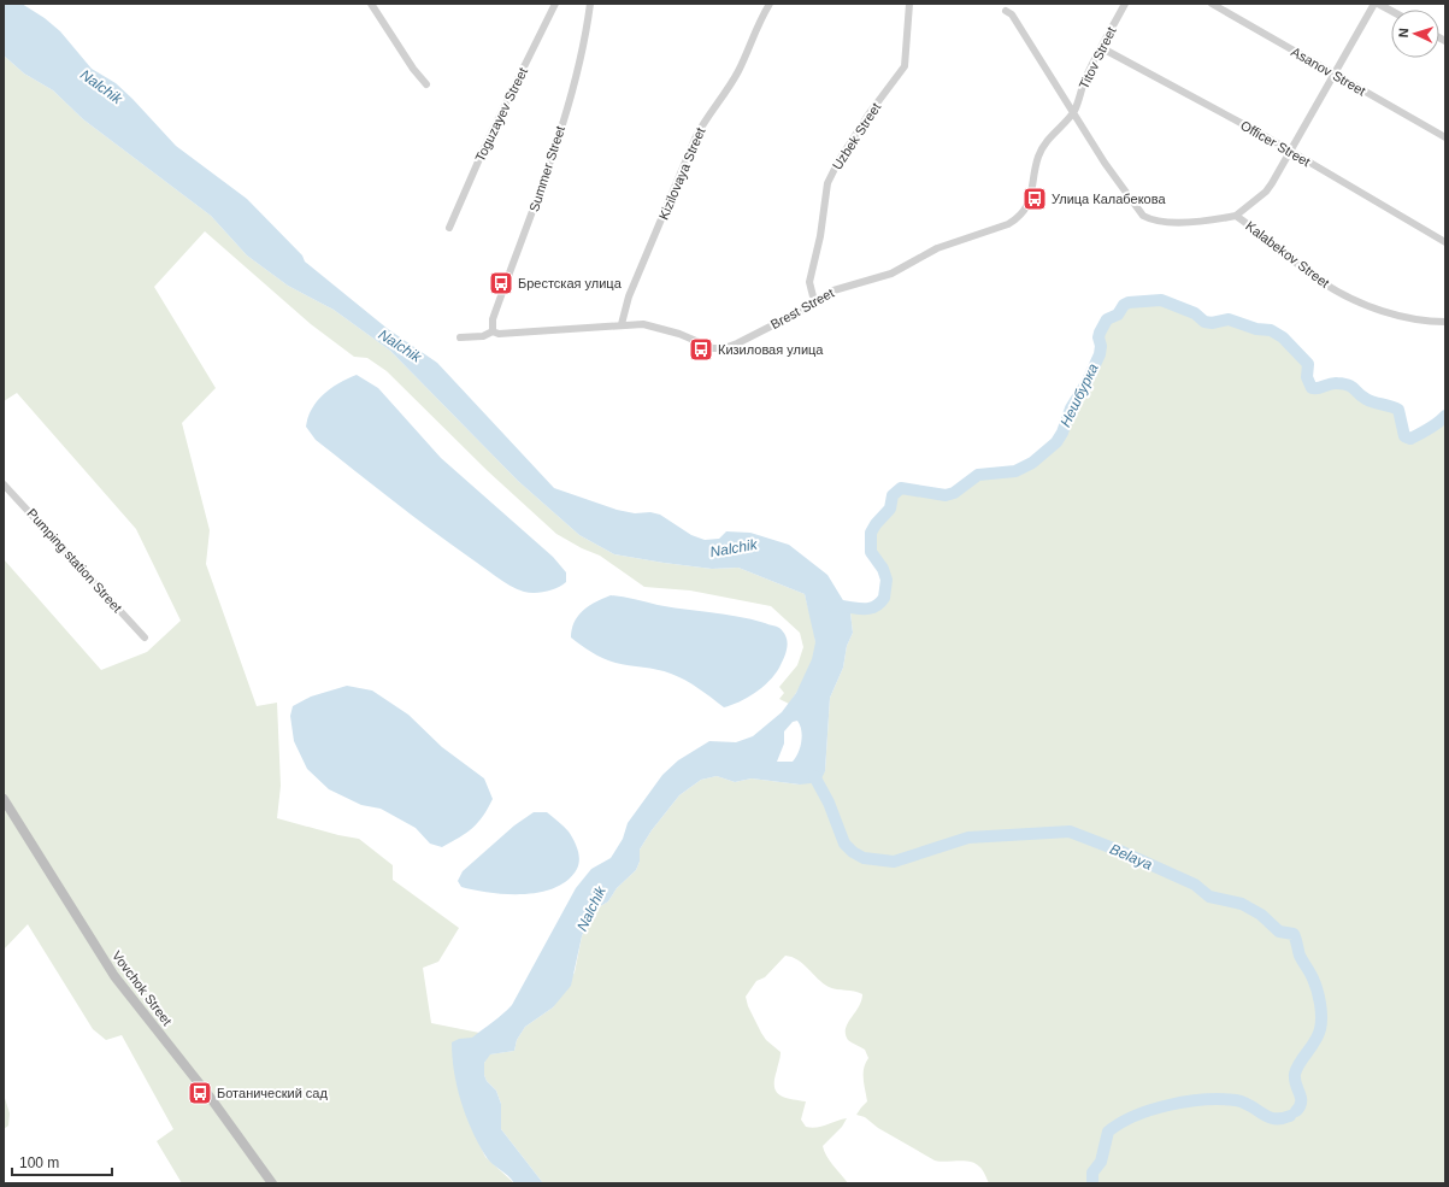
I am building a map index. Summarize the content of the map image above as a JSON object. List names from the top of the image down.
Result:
{
  "streets": {
    "street": [
      "Titov Street",
      "Asanov Street",
      "Toguzayev Street",
      "Uzbek Street",
      "Officer Street",
      "Summer Street",
      "Kizilovaya Street",
      "Kalabekov Street",
      "Brest Street",
      "Pumping station Street",
      "Vovchok Street"
    ]
  },
  "crossings": [
    ["Titov Street", "Officer Street"],
    ["Titov Street", "Kalabekov Street"],
    ["Titov Street", "Brest Street"],
    ["Uzbek Street", "Brest Street"],
    ["Summer Street", "Brest Street"],
    ["Kizilovaya Street", "Brest Street"],
    ["Kalabekov Street", "Brest Street"]
  ],
  "water": ["Nalchik", "Нешбурка", "Belaya"],
  "places": {
    "bus stop": [
      "Улица Калабекова",
      "Брестская улица",
      "Кизиловая улица",
      "Ботанический сад"
    ]
  },
  "scale_bar": "100 m",
  "north": "left"
}
